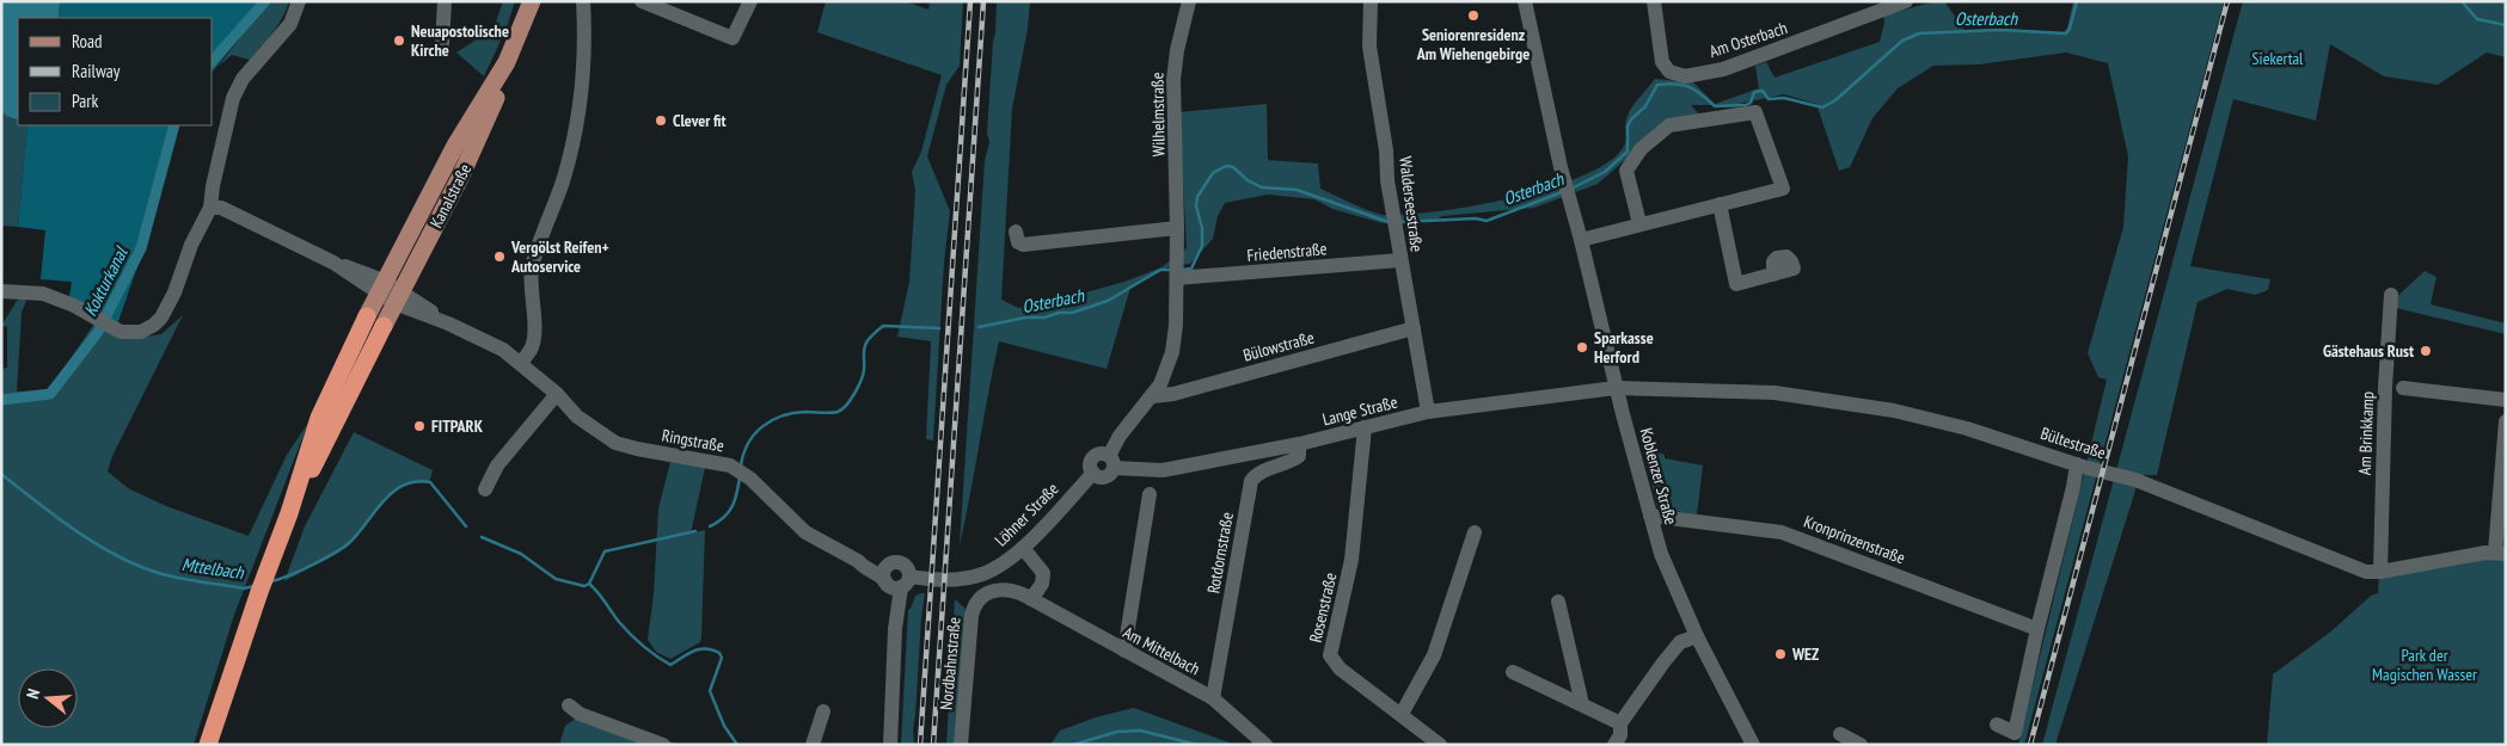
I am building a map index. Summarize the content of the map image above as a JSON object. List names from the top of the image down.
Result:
{
  "streets": {
    "main road": ["Kanalstraße"],
    "street": [
      "Am Osterbach",
      "Wilhelmstraße",
      "Walderseestraße",
      "Friedenstraße",
      "Bülowstraße",
      "Lange Straße",
      "Am Brinkkamp",
      "Ringstraße",
      "Bültestraße",
      "Koblenzer Straße",
      "Löhner Straße",
      "Kronprinzenstraße",
      "Rotdornstraße",
      "Rosenstraße",
      "Am Mittelbach",
      "Nordbahnstraße"
    ]
  },
  "crossings": [
    ["Wilhelmstraße", "Friedenstraße"],
    ["Kanalstraße", "Ringstraße"],
    ["Walderseestraße", "Friedenstraße"],
    ["Walderseestraße", "Bülowstraße"],
    ["Walderseestraße", "Lange Straße"],
    ["Lange Straße", "Bültestraße"],
    ["Lange Straße", "Koblenzer Straße"],
    ["Lange Straße", "Löhner Straße"],
    ["Lange Straße", "Rotdornstraße"],
    ["Lange Straße", "Rosenstraße"],
    ["Am Brinkkamp", "Bültestraße"],
    ["Ringstraße", "Löhner Straße"],
    ["Bültestraße", "Koblenzer Straße"],
    ["Koblenzer Straße", "Kronprinzenstraße"],
    ["Rotdornstraße", "Am Mittelbach"],
    ["Am Mittelbach", "Nordbahnstraße"]
  ],
  "water": ["Osterbach", "Kokturkanal", "Mttelbach"],
  "parks": ["Siekertal", "Park der Magischen Wasser"],
  "places": [
    "Seniorenresidenz Am Wiehengebirge",
    "Neuapostolische Kirche",
    "Clever fit",
    "Vergölst Reifen+ Autoservice",
    "Sparkasse Herford",
    "Gästehaus Rust",
    "FITPARK",
    "WEZ"
  ],
  "legend": ["Road", "Railway", "Park"],
  "north": "left"
}
